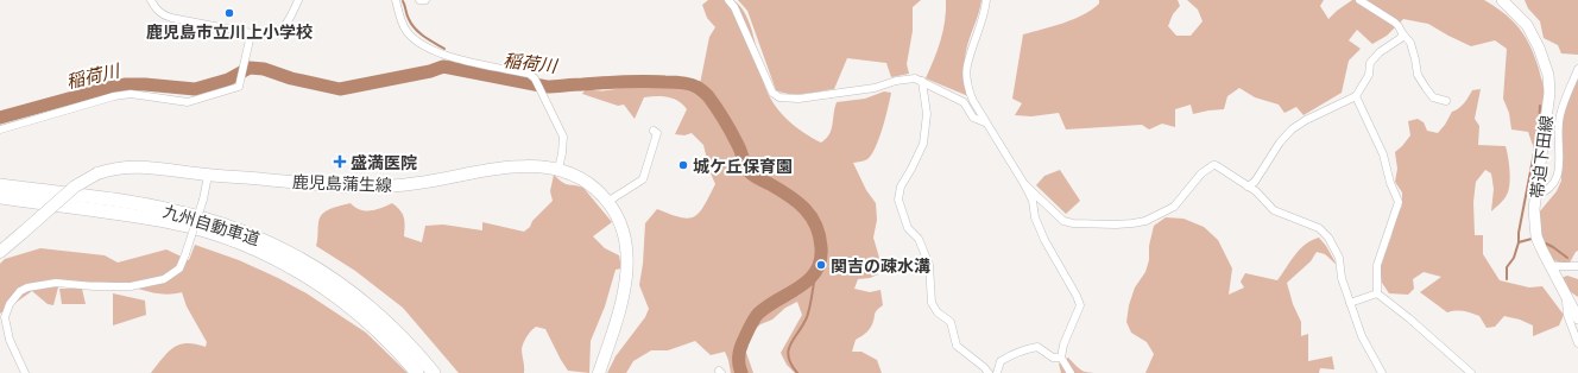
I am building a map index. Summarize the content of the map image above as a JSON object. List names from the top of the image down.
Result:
{
  "streets": {
    "highway": ["九州自動車道"],
    "main road": ["帯迫下田線", "鹿児島蒲生線"]
  },
  "water": ["稲荷川"],
  "places": {
    "other": ["鹿児島市立川上小学校", "城ケ丘保育園", "関吉の疎水溝"],
    "health": ["盛満医院"]
  }
}
